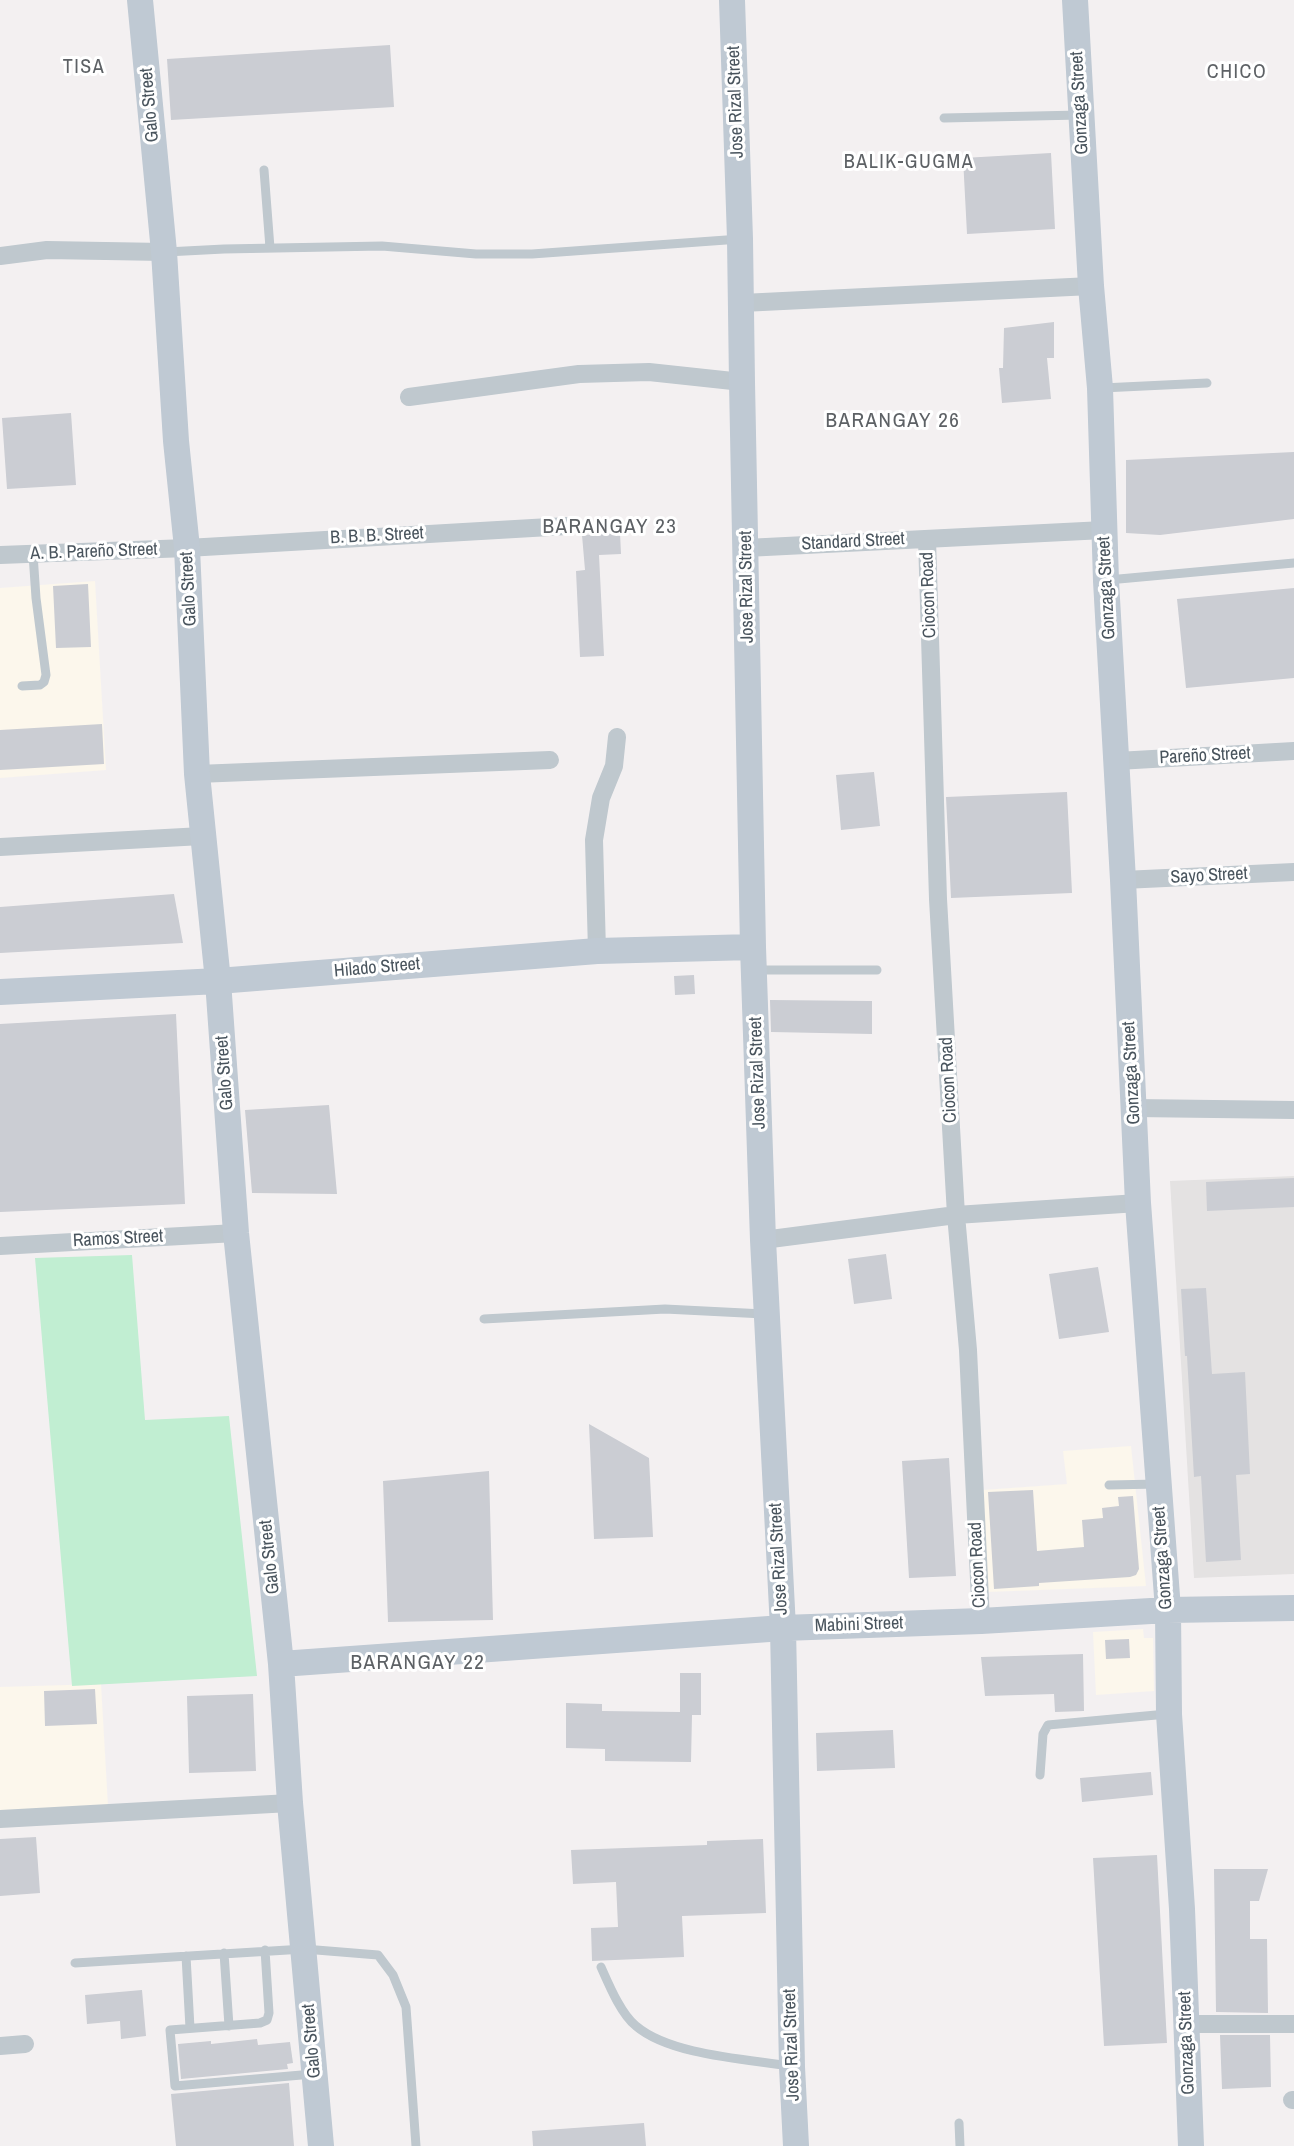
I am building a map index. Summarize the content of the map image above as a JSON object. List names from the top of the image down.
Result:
{
  "streets": {
    "street": [
      "Jose Rizal Street",
      "Gonzaga Street",
      "Galo Street",
      "B. B. B. Street",
      "Standard Street",
      "A. B. Pareño Street",
      "Ciocon Road",
      "Pareño Street",
      "Sayo Street",
      "Hilado Street",
      "Ramos Street",
      "Mabini Street"
    ]
  },
  "crossings": [
    ["Jose Rizal Street", "Standard Street"],
    ["Jose Rizal Street", "Hilado Street"],
    ["Jose Rizal Street", "Mabini Street"],
    ["Gonzaga Street", "Standard Street"],
    ["Gonzaga Street", "Pareño Street"],
    ["Gonzaga Street", "Sayo Street"],
    ["Gonzaga Street", "Mabini Street"],
    ["Galo Street", "B. B. B. Street"],
    ["Galo Street", "A. B. Pareño Street"],
    ["Galo Street", "Hilado Street"],
    ["Galo Street", "Ramos Street"],
    ["Galo Street", "Mabini Street"],
    ["B. B. B. Street", "A. B. Pareño Street"],
    ["Standard Street", "Ciocon Road"],
    ["Ciocon Road", "Mabini Street"]
  ],
  "districts": [
    "TISA",
    "CHICO",
    "BALIK-GUGMA",
    "BARANGAY 26",
    "BARANGAY 23",
    "BARANGAY 22"
  ]
}
